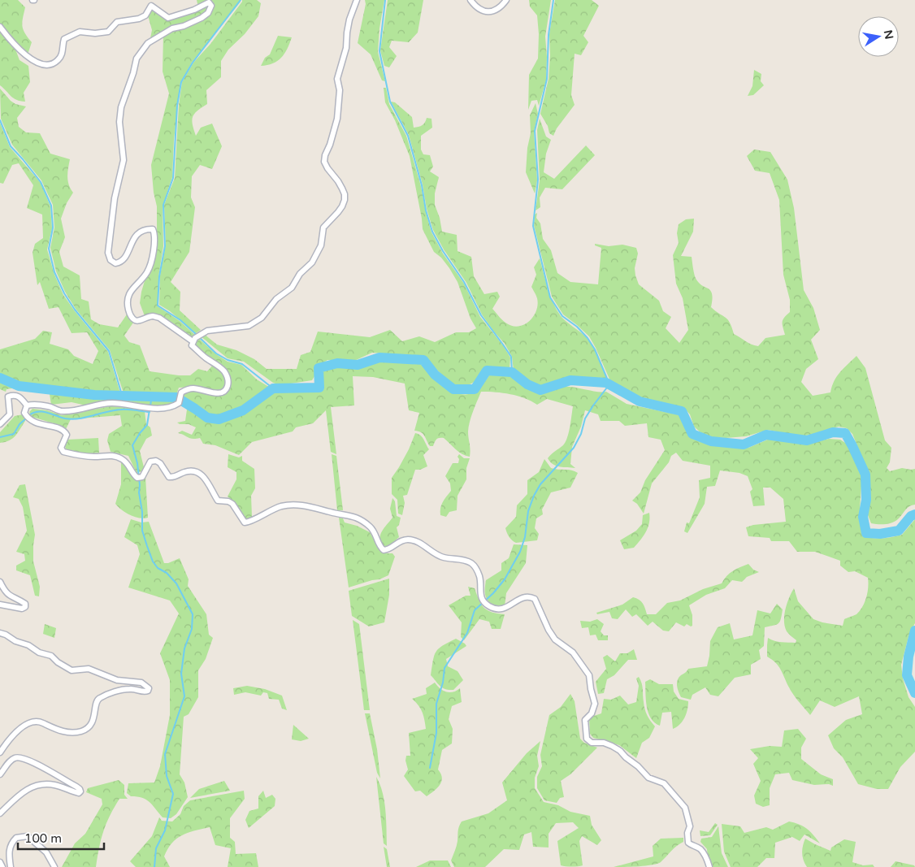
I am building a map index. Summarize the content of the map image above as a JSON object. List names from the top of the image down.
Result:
{
  "scale_bar": "100 m",
  "north": "right"
}
